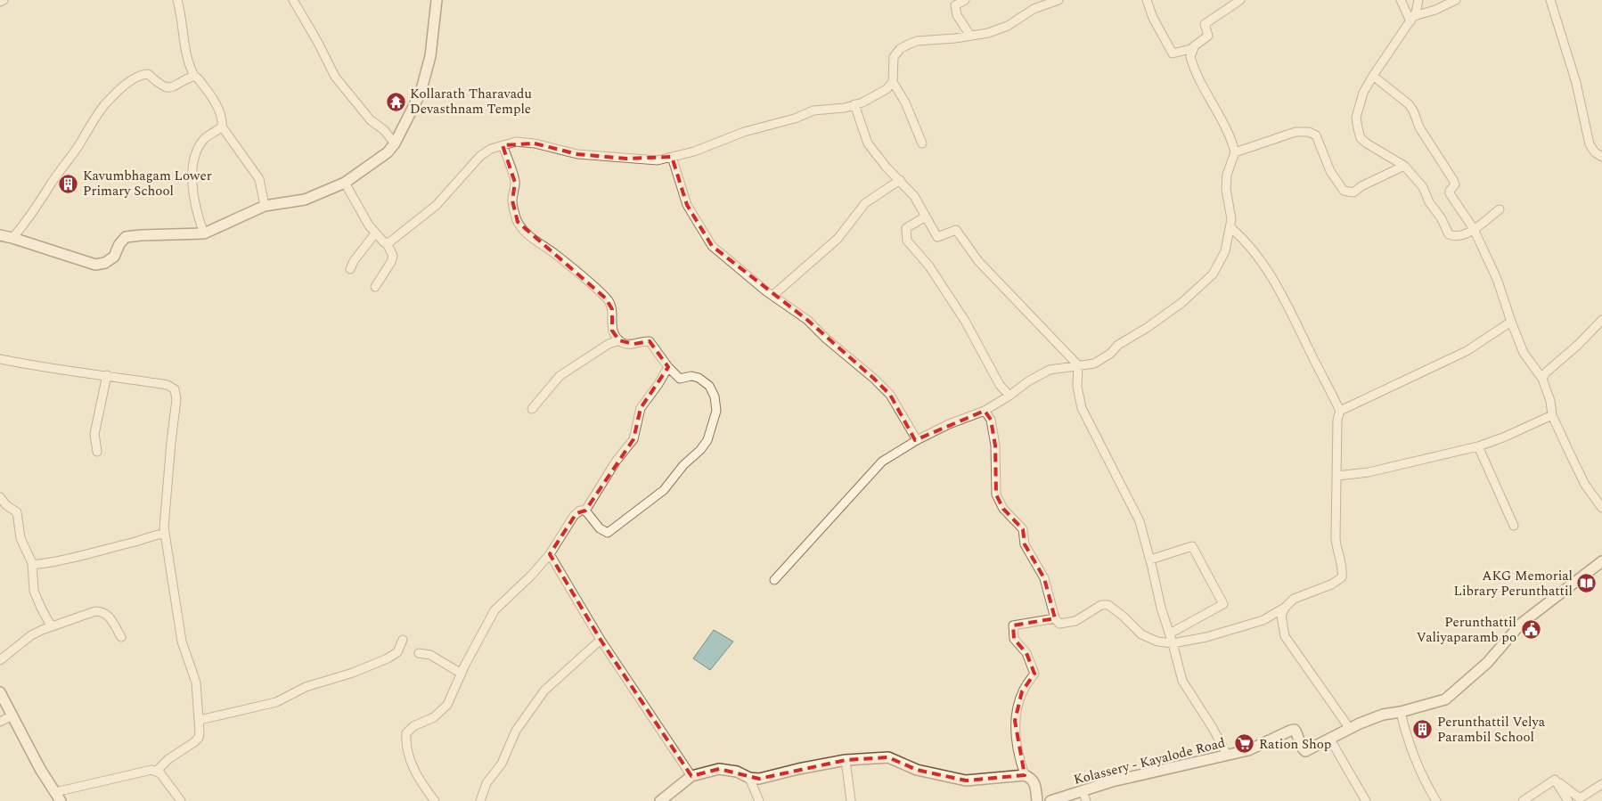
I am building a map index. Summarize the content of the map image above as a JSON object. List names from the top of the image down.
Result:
{
  "streets": {
    "main road": ["Kolassery - Kayalode Road"]
  },
  "places": {
    "temple": ["Kollarath Tharavadu Devasthnam Temple"],
    "building": ["Kavumbhagam Lower Primary School", "Perunthattil Velya Parambil School"],
    "library": ["AKG Memorial Library Perunthattil"],
    "public building": ["Perunthattil Valiyaparamb po"],
    "supermarket": ["Ration Shop"]
  }
}
